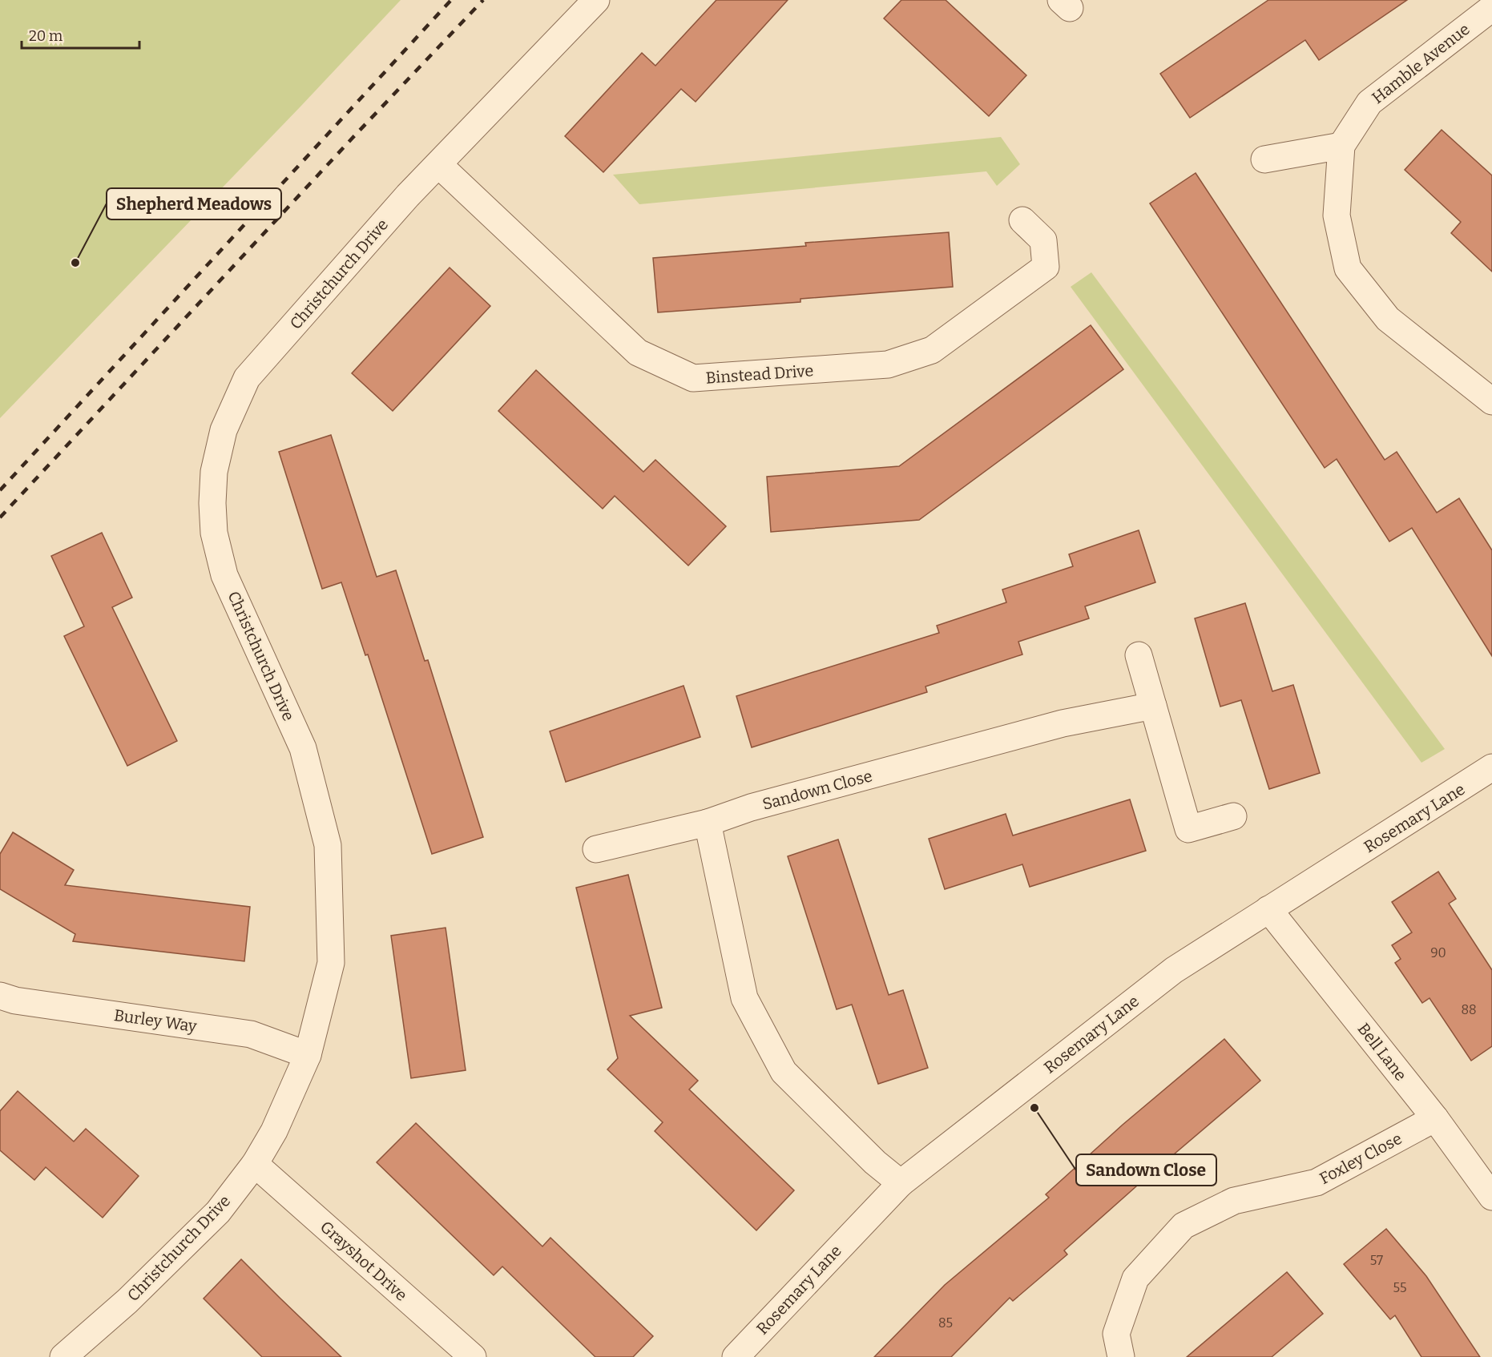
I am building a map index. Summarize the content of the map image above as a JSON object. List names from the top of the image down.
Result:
{
  "streets": {
    "street": [
      "Hamble Avenue",
      "Christchurch Drive",
      "Binstead Drive",
      "Sandown Close",
      "Rosemary Lane",
      "Burley Way",
      "Bell Lane",
      "Foxley Close",
      "Grayshot Drive"
    ]
  },
  "crossings": [
    ["Christchurch Drive", "Binstead Drive"],
    ["Christchurch Drive", "Burley Way"],
    ["Christchurch Drive", "Grayshot Drive"],
    ["Rosemary Lane", "Bell Lane"],
    ["Bell Lane", "Foxley Close"]
  ],
  "places": ["Shepherd Meadows", "Sandown Close"],
  "house_numbers": [
    "90",
    "88",
    "57",
    "55",
    "85"
  ],
  "scale_bar": "20 m"
}
